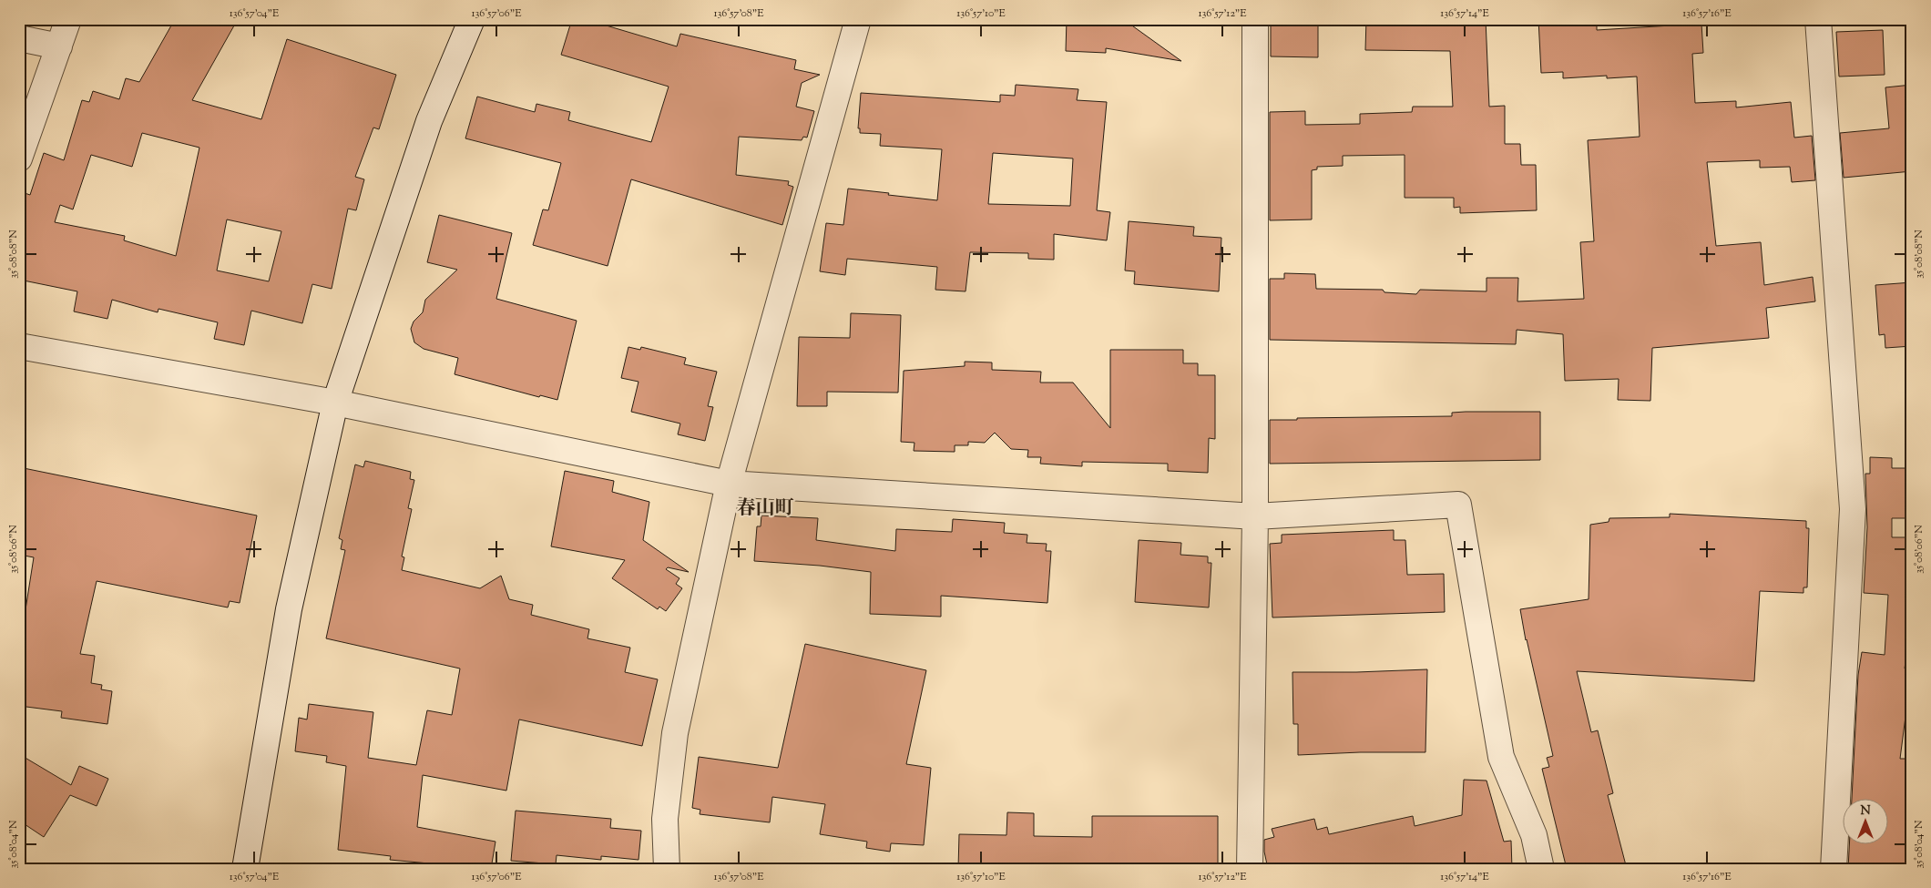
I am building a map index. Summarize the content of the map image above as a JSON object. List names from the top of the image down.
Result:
{
  "districts": ["春山町"],
  "north": "top",
  "coordinates": [
    "136°57'04\"E",
    "136°57'06\"E",
    "136°57'08\"E",
    "136°57'10\"E",
    "136°57'12\"E",
    "136°57'14\"E",
    "136°57'16\"E",
    "35°08'08\"N",
    "35°08'06\"N",
    "35°08'04\"N"
  ]
}
